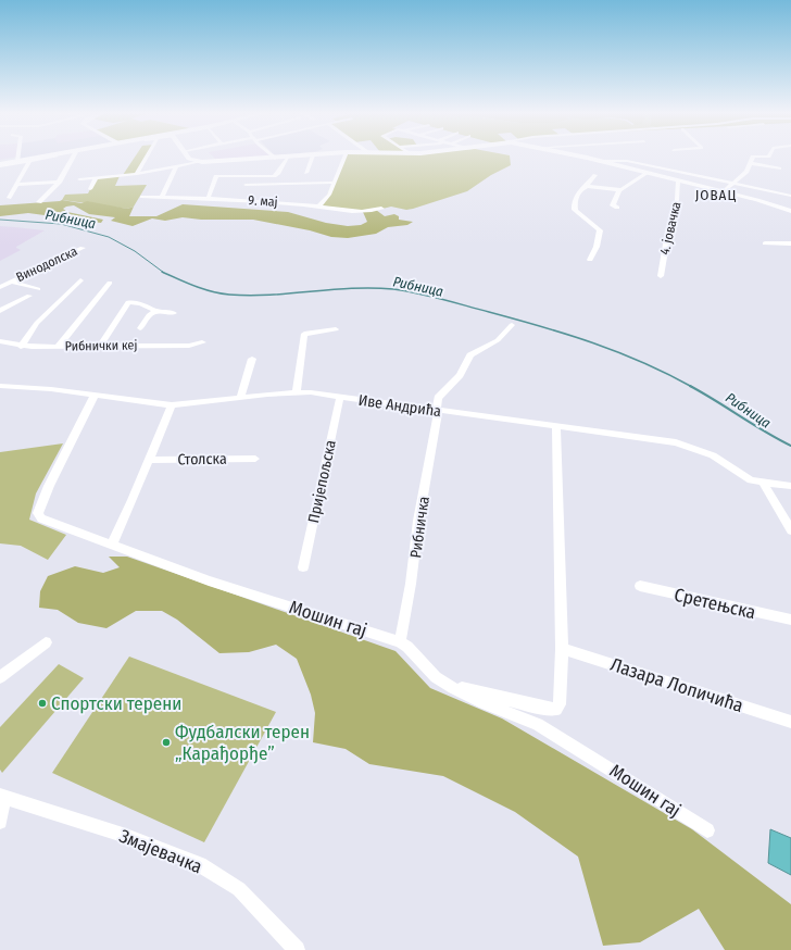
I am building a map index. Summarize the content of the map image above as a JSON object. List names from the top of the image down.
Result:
{
  "streets": {
    "street": [
      "9. мај",
      "4. јовачка",
      "Винодолска",
      "Рибнички кеј",
      "Иве Андрића",
      "Столска",
      "Пријепољска",
      "Рибничка",
      "Сретењска",
      "Мошин гај",
      "Лазара Лопичића",
      "Змајевачка"
    ]
  },
  "crossings": [
    ["Иве Андрића", "Столска"],
    ["Иве Андрића", "Пријепољска"],
    ["Иве Андрића", "Рибничка"],
    ["Иве Андрића", "Мошин гај"],
    ["Столска", "Мошин гај"],
    ["Рибничка", "Мошин гај"]
  ],
  "districts": ["ЈОВАЦ"],
  "water": ["Рибница"],
  "places": ["Спортски терени", "Фудбалски терен „Карађорђе”"]
}
